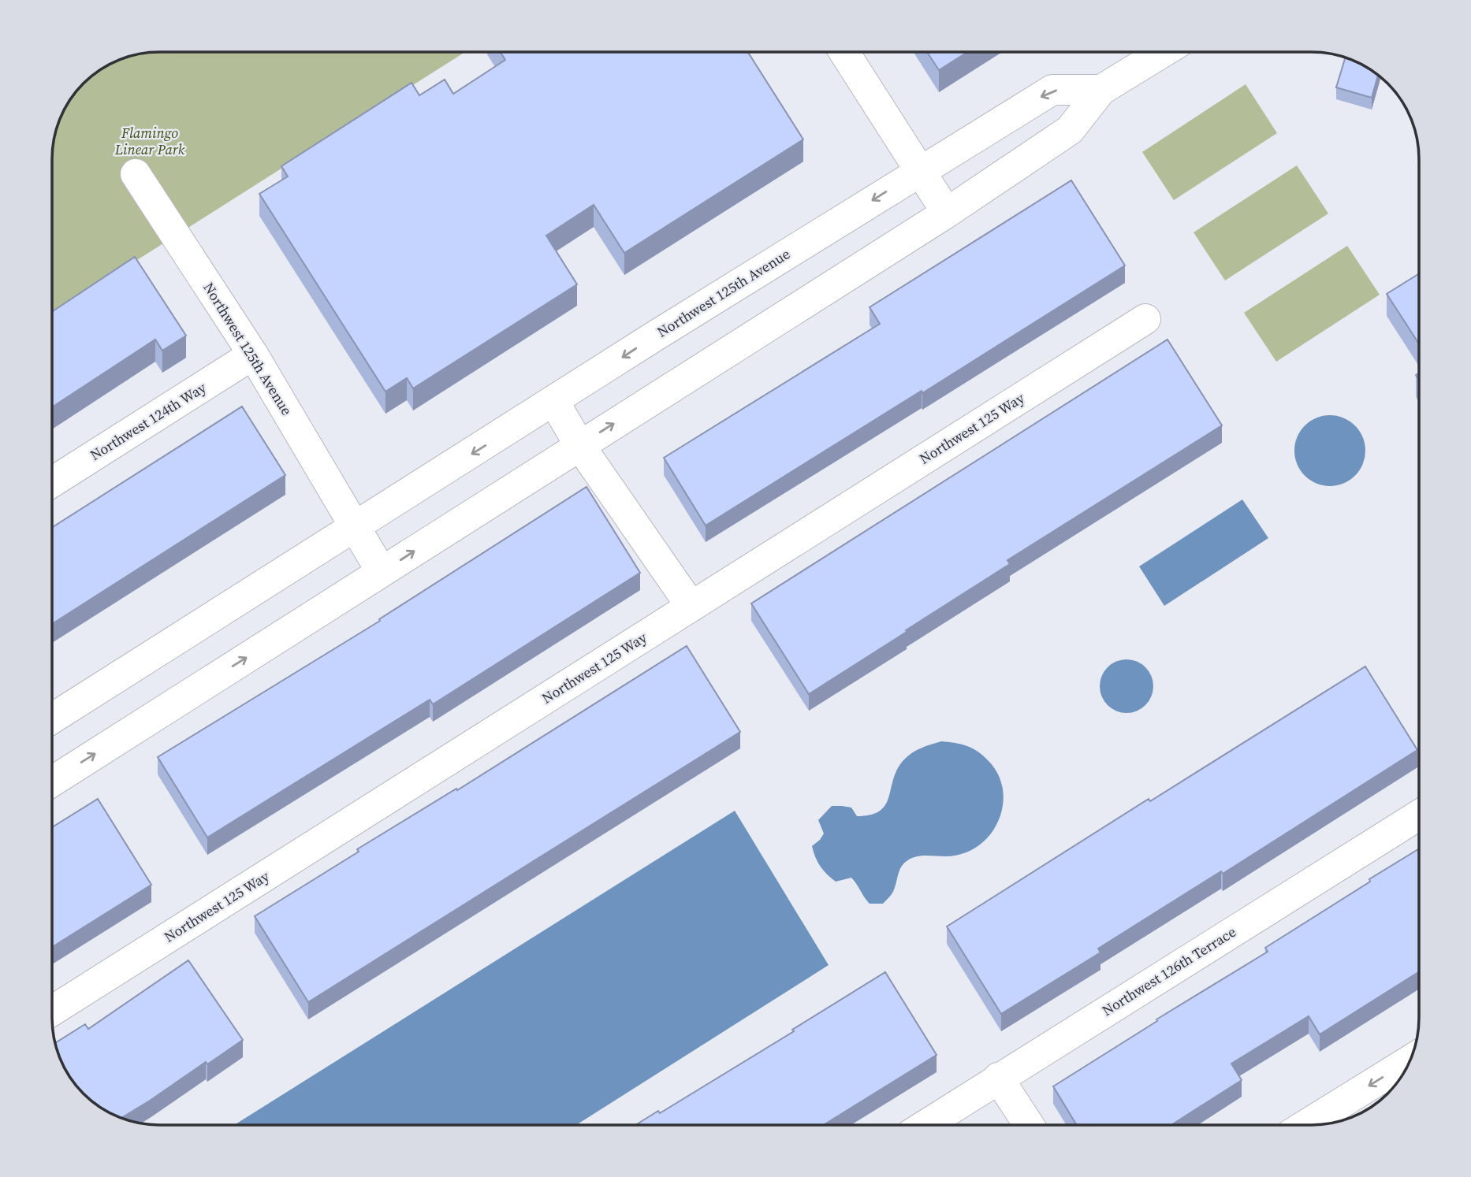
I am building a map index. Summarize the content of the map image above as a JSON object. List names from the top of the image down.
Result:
{
  "streets": {
    "street": [
      "Northwest 125th Avenue",
      "Northwest 124th Way",
      "Northwest 125 Way",
      "Northwest 126th Terrace"
    ]
  },
  "crossings": [
    ["Northwest 125th Avenue", "Northwest 124th Way"]
  ],
  "parks": ["Flamingo Linear Park"]
}
